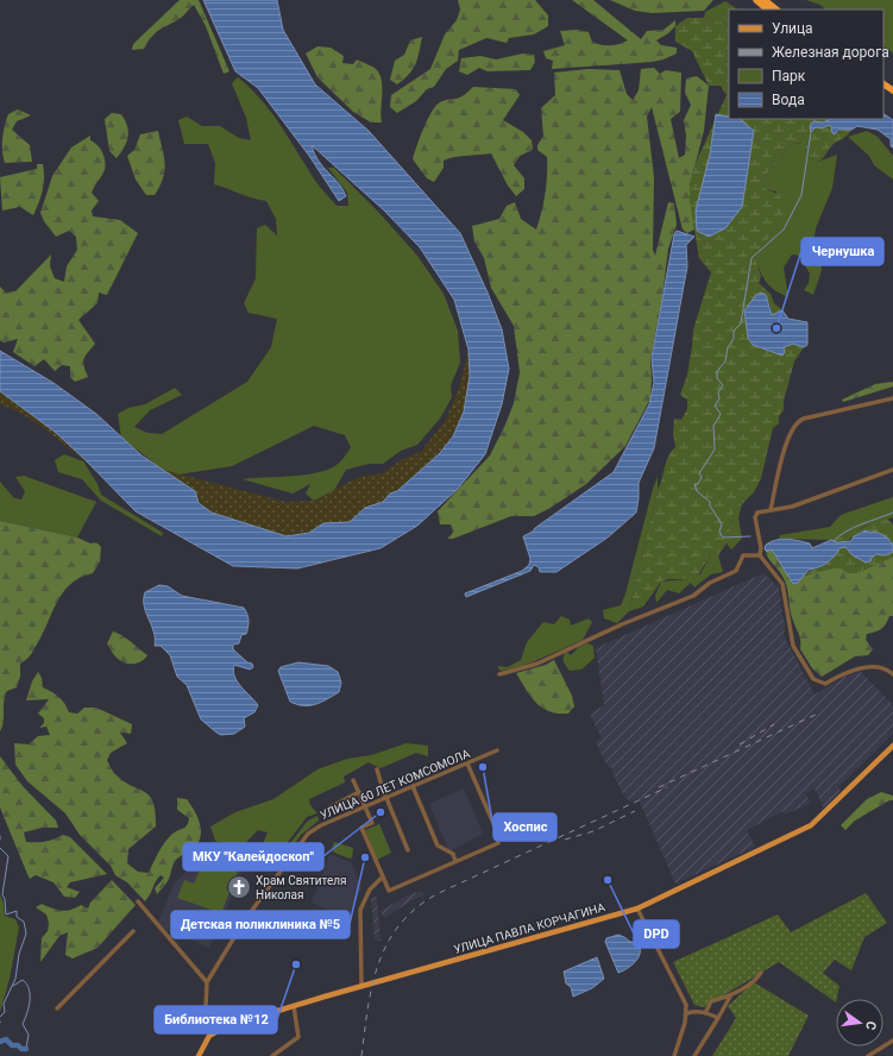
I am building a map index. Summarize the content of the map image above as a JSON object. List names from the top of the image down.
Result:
{
  "streets": {
    "main road": ["УЛИЦА ПАВЛА КОРЧАГИНА"],
    "street": ["УЛИЦА 60 ЛЕТ КОМСОМОЛА"]
  },
  "crossings": [
    ["УЛИЦА 60 ЛЕТ КОМСОМОЛА", "УЛИЦА ПАВЛА КОРЧАГИНА"]
  ],
  "places": {
    "other": [
      "Чернушка",
      "Хоспис",
      "МКУ \"Калейдоскоп\"",
      "Детская поликлиника №5",
      "DPD",
      "Библиотека №12"
    ],
    "church": ["Храм Святителя Николая"]
  },
  "legend": [
    "Улица",
    "Железная дорога",
    "Парк",
    "Вода"
  ],
  "north": "right"
}
